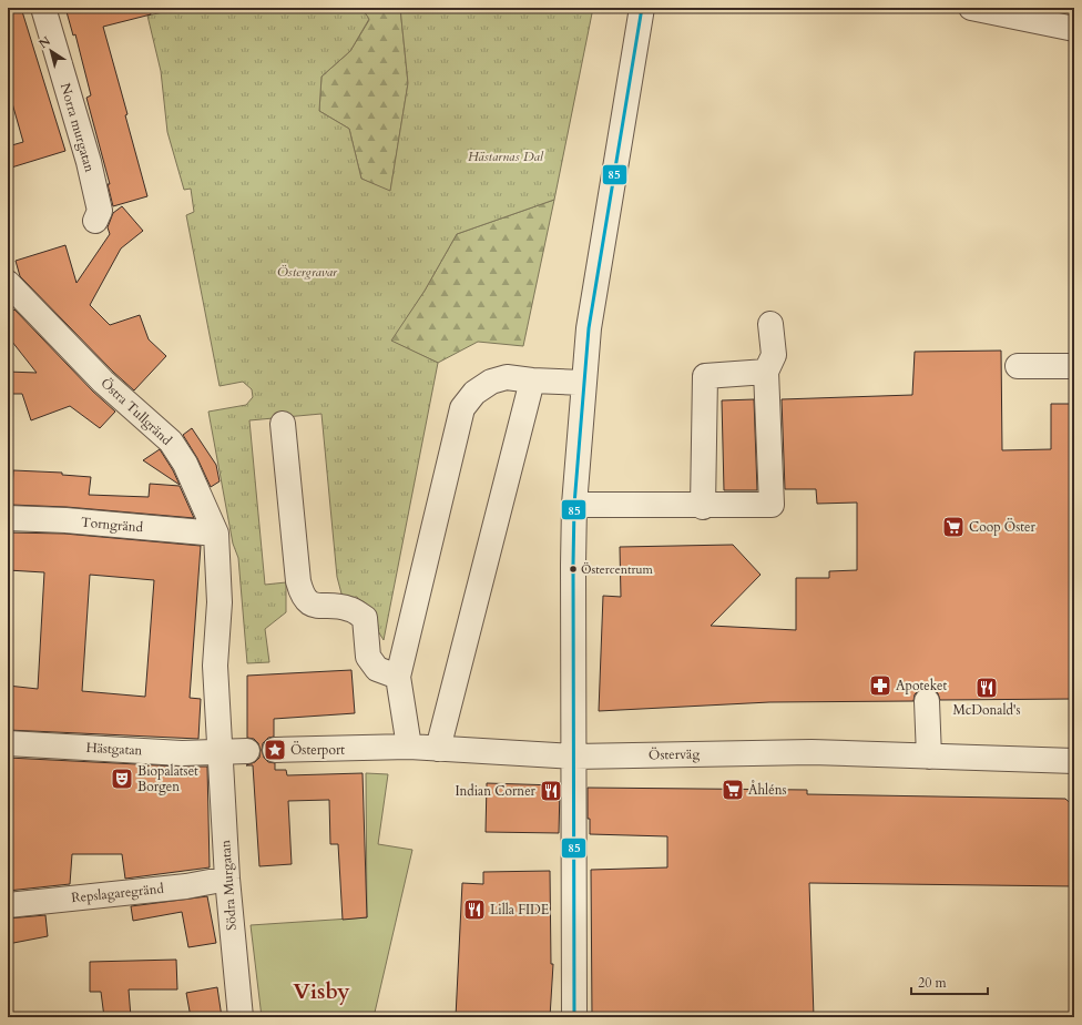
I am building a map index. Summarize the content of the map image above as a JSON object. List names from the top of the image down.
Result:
{
  "streets": {
    "street": [
      "Norra murgatan",
      "Östra Tullgränd",
      "Torngränd",
      "Hästgatan",
      "Österväg",
      "Södra Murgatan",
      "Repslagaregränd"
    ]
  },
  "crossings": [
    ["Östra Tullgränd", "Torngränd"],
    ["Östra Tullgränd", "Hästgatan"],
    ["Östra Tullgränd", "Södra Murgatan"],
    ["Hästgatan", "Södra Murgatan"],
    ["Södra Murgatan", "Repslagaregränd"]
  ],
  "districts": ["Visby"],
  "parks": ["Hästarnas Dal", "Östergravar"],
  "places": {
    "supermarket": ["Coop Öster", "Åhléns"],
    "other": ["Östercentrum"],
    "pharmacy": ["Apoteket"],
    "restaurant": ["McDonald's", "Indian Corner", "Lilla FIDE"],
    "place": ["Österport"],
    "theatre": ["Biopalatset Borgen"]
  },
  "lines": ["transit line 85"],
  "scale_bar": "20 m",
  "north": "top left"
}
